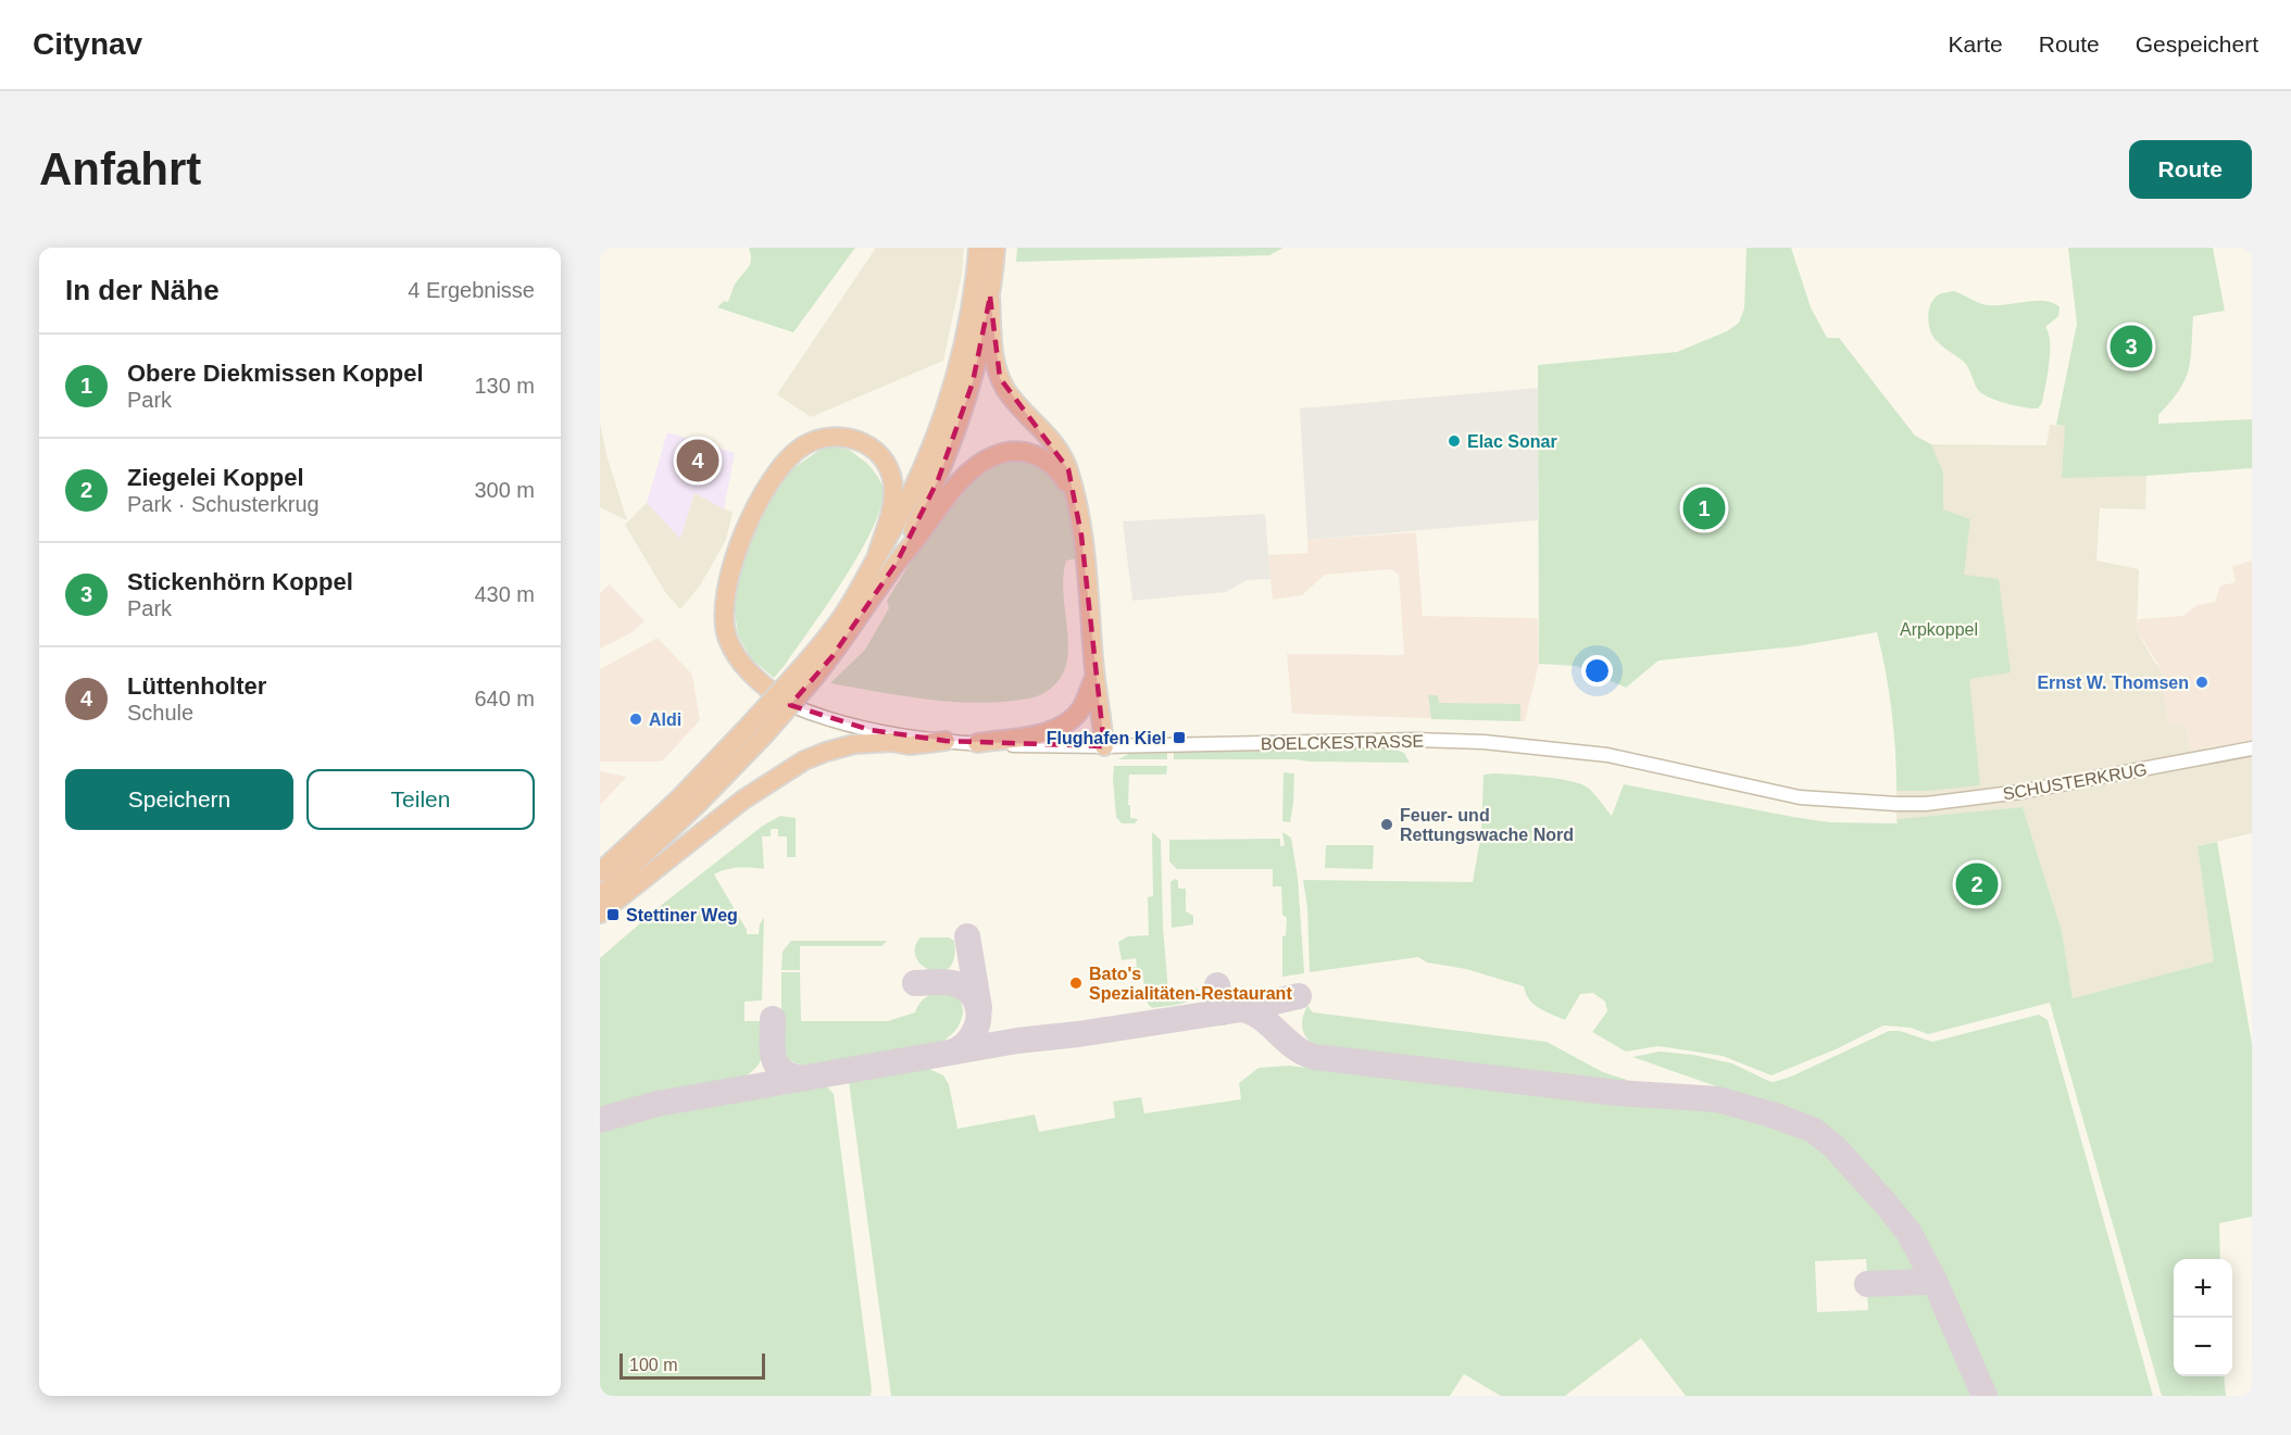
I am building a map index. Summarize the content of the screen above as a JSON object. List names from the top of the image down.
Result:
{
  "streets": {
    "street": ["BOELCKESTRASSE", "SCHUSTERKRUG"]
  },
  "crossings": [
    ["BOELCKESTRASSE", "SCHUSTERKRUG"]
  ],
  "parks": ["Arpkoppel"],
  "places": {
    "other": [
      "Elac Sonar",
      "Ernst W. Thomsen",
      "Aldi",
      "Feuer- und Rettungswache Nord",
      "Bato's Spezialitäten-Restaurant"
    ],
    "transit": ["Flughafen Kiel", "Stettiner Weg"]
  },
  "scale_bar": "100 m",
  "page": {
    "header": "Citynav",
    "nav": ["Karte", "Route", "Gespeichert"],
    "buttons": [
      "Route",
      ["Speichern", "Teilen"]
    ],
    "title": "Anfahrt",
    "heading": ["In der Nähe", "4 Ergebnisse"],
    "pins": [
      "3",
      "4",
      "1",
      "2"
    ],
    "list": [
      {
        "mark": "1",
        "name": "Obere Diekmissen Koppel",
        "note": "Park",
        "value": "130 m"
      },
      {
        "mark": "2",
        "name": "Ziegelei Koppel",
        "note": "Park · Schusterkrug",
        "value": "300 m"
      },
      {
        "mark": "3",
        "name": "Stickenhörn Koppel",
        "note": "Park",
        "value": "430 m"
      },
      {
        "mark": "4",
        "name": "Lüttenholter",
        "note": "Schule",
        "value": "640 m"
      }
    ],
    "map_buttons": ["+", "−"],
    "scale": "100 m"
  }
}
